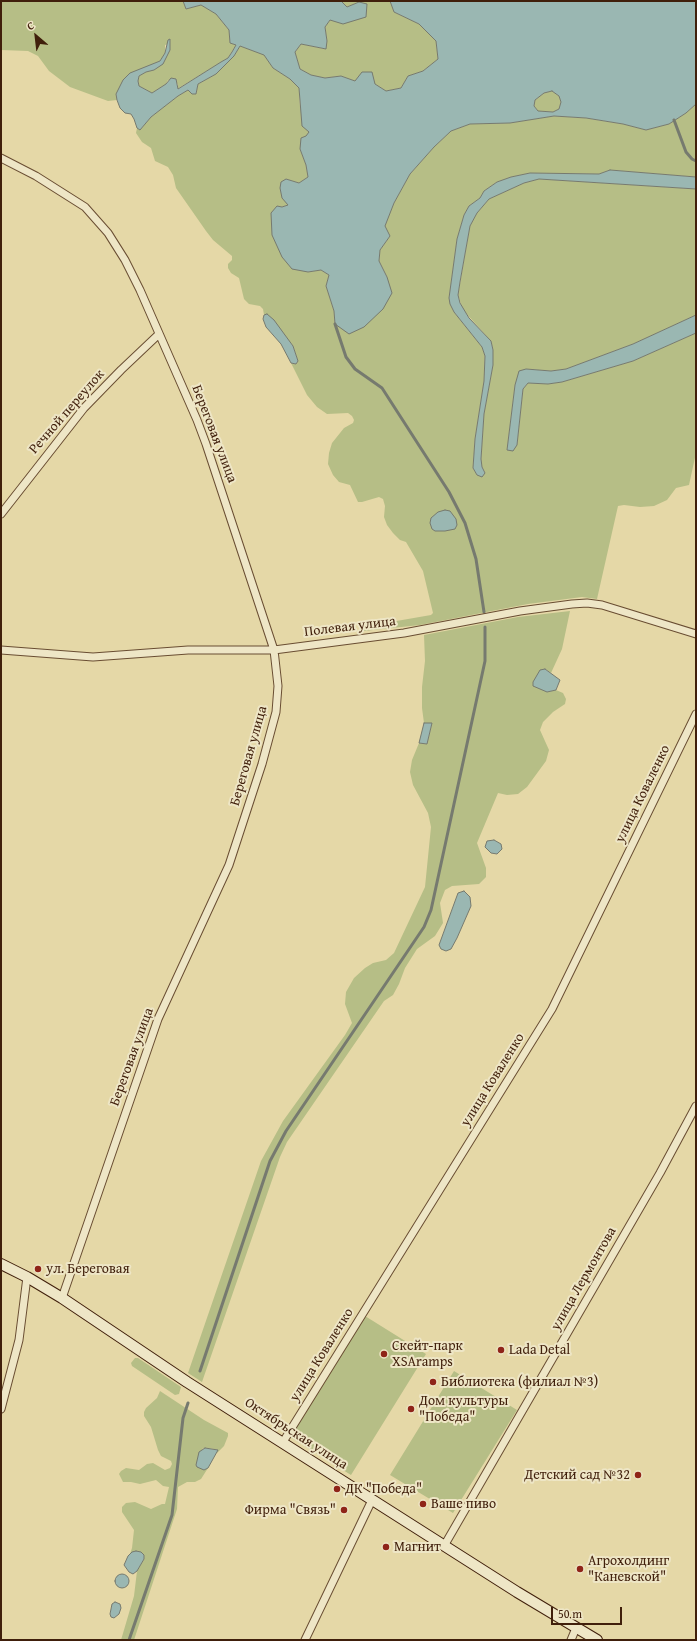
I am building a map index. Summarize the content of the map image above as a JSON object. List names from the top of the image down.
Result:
{
  "streets": {
    "street": [
      "Речной переулок",
      "Береговая улица",
      "Полевая улица",
      "улица Коваленко",
      "улица Лермонтова",
      "Октябрьская улица"
    ]
  },
  "crossings": [
    ["Речной переулок", "Береговая улица"],
    ["Береговая улица", "Полевая улица"],
    ["Береговая улица", "Октябрьская улица"],
    ["улица Коваленко", "Октябрьская улица"],
    ["улица Лермонтова", "Октябрьская улица"]
  ],
  "places": [
    "ул. Береговая",
    "Lada Detal",
    "Скейт-парк XSAramps",
    "Библиотека (филиал №3)",
    "Дом культуры \"Победа\"",
    "Детский сад №32",
    "ДК \"Победа\"",
    "Ваше пиво",
    "Фирма \"Связь\"",
    "Магнит",
    "Агрохолдинг \"Каневской\""
  ],
  "scale_bar": "50 m",
  "north": "top left"
}
